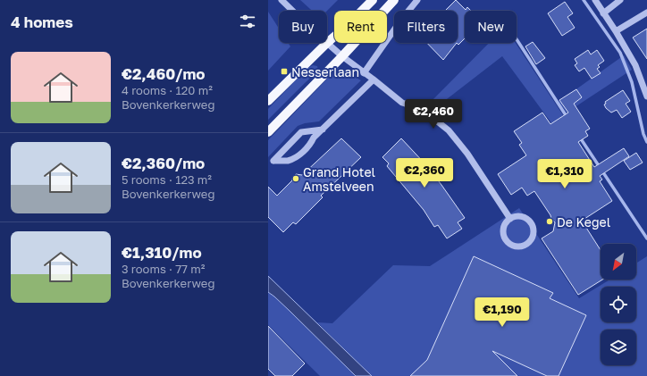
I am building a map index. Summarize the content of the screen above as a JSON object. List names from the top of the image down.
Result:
{
  "places": {
    "transit": ["Nesserlaan"],
    "other": ["Grand Hotel Amstelveen", "De Kegel"]
  },
  "north": "bottom left",
  "page": {
    "heading": "4 homes",
    "chip": [
      "Buy",
      "Rent",
      "Filters",
      "New"
    ],
    "list": [
      {
        "name": "€2,460/mo",
        "note": "4 rooms · 120 m² · Bovenkerkerweg"
      },
      {
        "name": "€2,360/mo",
        "note": "5 rooms · 123 m² · Bovenkerkerweg"
      },
      {
        "name": "€1,310/mo",
        "note": "3 rooms · 77 m² · Bovenkerkerweg"
      }
    ],
    "price": [
      "€2,460",
      "€2,360",
      "€1,310",
      "€1,190"
    ]
  }
}
